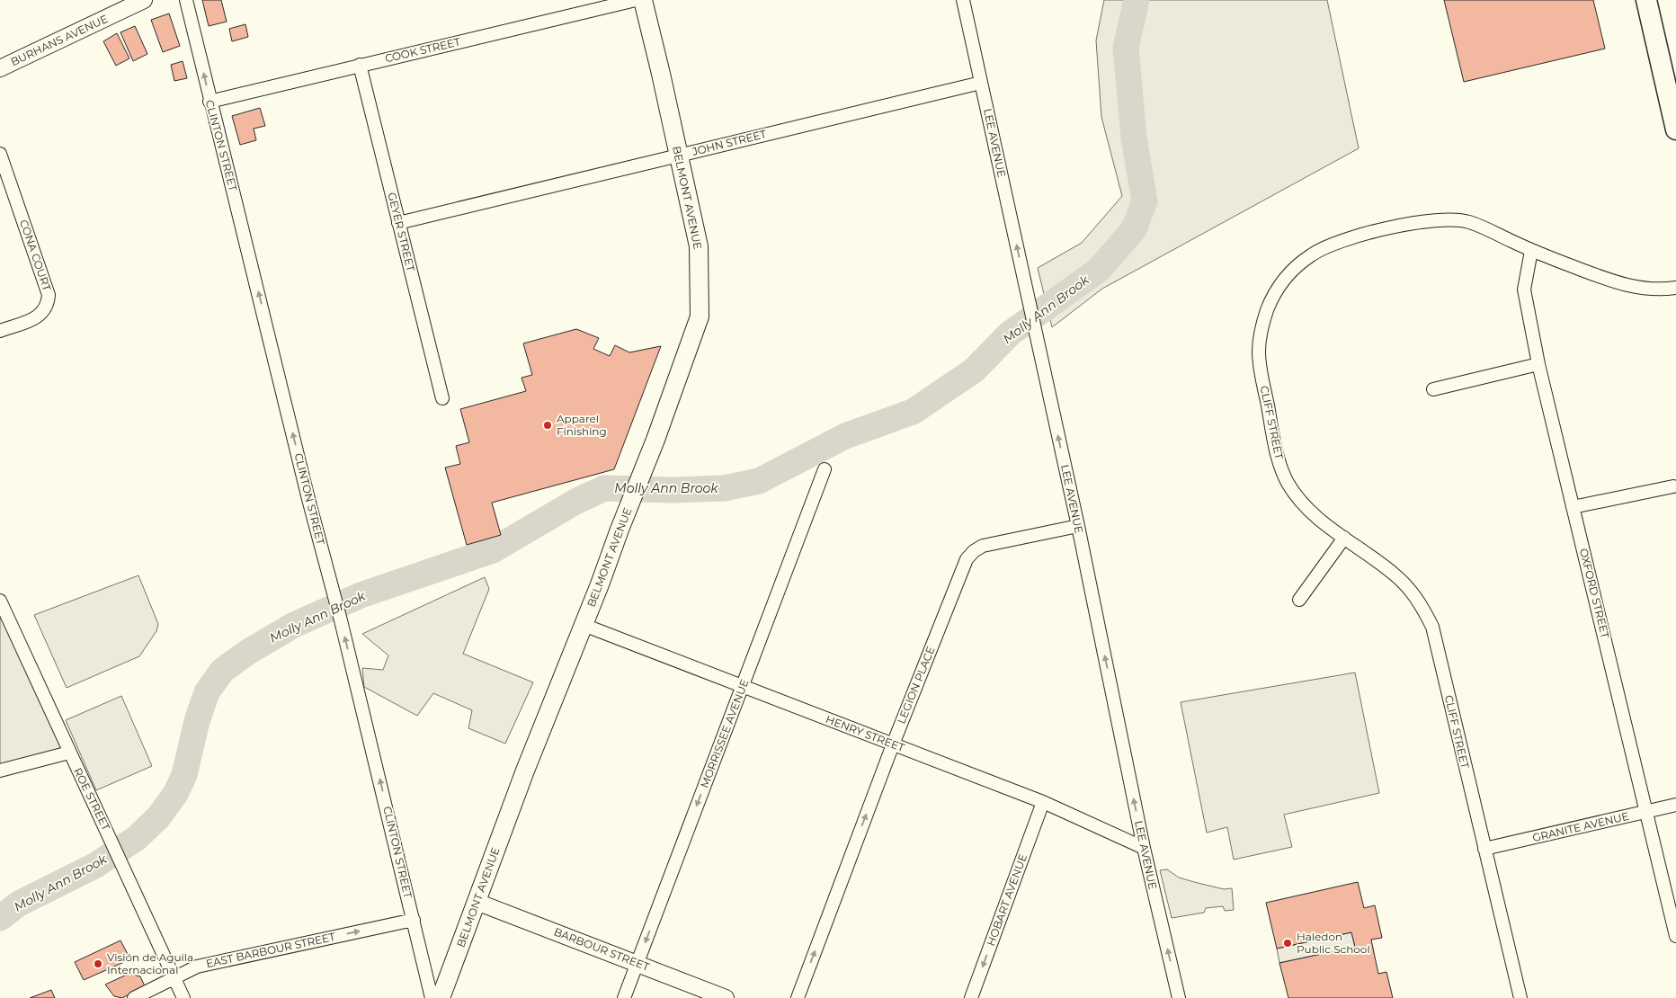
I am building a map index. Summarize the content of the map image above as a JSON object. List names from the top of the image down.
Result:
{
  "streets": {
    "main road": ["BELMONT AVENUE"],
    "street": [
      "BURHANS AVENUE",
      "COOK STREET",
      "JOHN STREET",
      "LEE AVENUE",
      "CLINTON STREET",
      "GEYER STREET",
      "CONA COURT",
      "CLIFF STREET",
      "OXFORD STREET",
      "LEGION PLACE",
      "MORRISSEE AVENUE",
      "HENRY STREET",
      "ROE STREET",
      "GRANITE AVENUE",
      "HOBART AVENUE",
      "BARBOUR STREET",
      "EAST BARBOUR STREET"
    ]
  },
  "crossings": [
    ["COOK STREET", "CLINTON STREET"],
    ["COOK STREET", "GEYER STREET"],
    ["JOHN STREET", "LEE AVENUE"],
    ["JOHN STREET", "BELMONT AVENUE"],
    ["JOHN STREET", "GEYER STREET"],
    ["LEE AVENUE", "LEGION PLACE"],
    ["LEE AVENUE", "HENRY STREET"],
    ["CLINTON STREET", "EAST BARBOUR STREET"],
    ["BELMONT AVENUE", "HENRY STREET"],
    ["BELMONT AVENUE", "BARBOUR STREET"],
    ["CLIFF STREET", "OXFORD STREET"],
    ["CLIFF STREET", "GRANITE AVENUE"],
    ["OXFORD STREET", "GRANITE AVENUE"],
    ["LEGION PLACE", "HENRY STREET"],
    ["MORRISSEE AVENUE", "HENRY STREET"],
    ["MORRISSEE AVENUE", "BARBOUR STREET"],
    ["HENRY STREET", "HOBART AVENUE"],
    ["ROE STREET", "EAST BARBOUR STREET"]
  ],
  "one_way": [
    "LEE AVENUE",
    "CLINTON STREET",
    "LEGION PLACE",
    "MORRISSEE AVENUE",
    "HOBART AVENUE",
    "EAST BARBOUR STREET"
  ],
  "water": ["Molly Ann Brook"],
  "places": ["Apparel Finishing", "Haledon Public School", "Visión de Aguila Internacional"]
}
